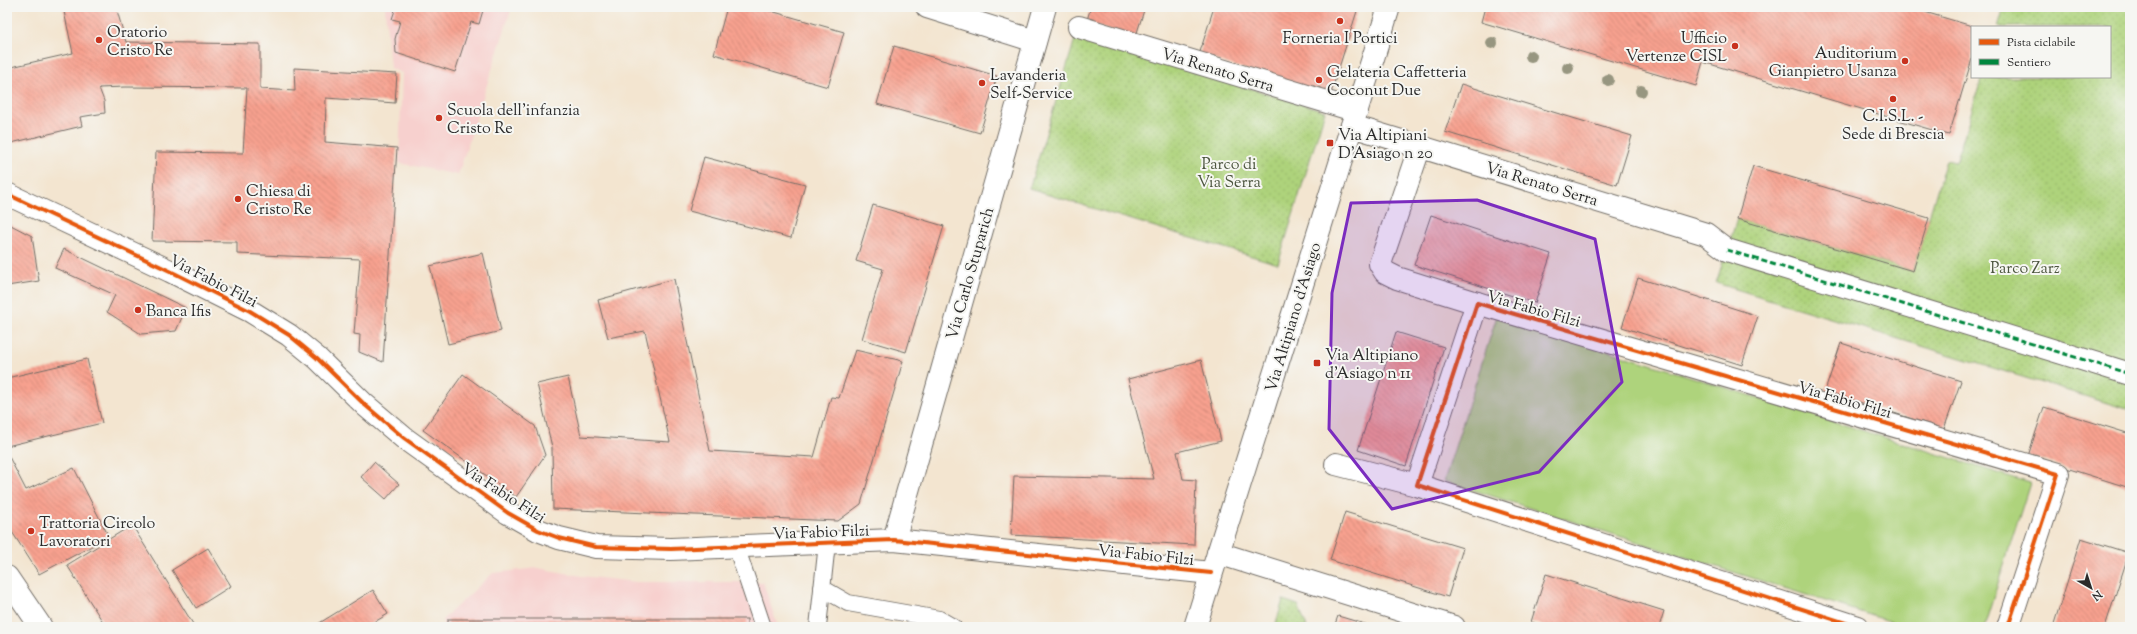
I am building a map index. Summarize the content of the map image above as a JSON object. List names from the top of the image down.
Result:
{
  "streets": {
    "street": [
      "Via Renato Serra",
      "Via Carlo Stuparich",
      "Via Fabio Filzi",
      "Via Altipiano d'Asiago"
    ]
  },
  "crossings": [
    ["Via Renato Serra", "Via Fabio Filzi"],
    ["Via Renato Serra", "Via Altipiano d'Asiago"],
    ["Via Carlo Stuparich", "Via Fabio Filzi"],
    ["Via Fabio Filzi", "Via Altipiano d'Asiago"]
  ],
  "parks": ["Parco di Via Serra", "Parco Zarz"],
  "places": {
    "other": [
      "Forneria I Portici",
      "Oratorio Cristo Re",
      "Ufficio Vertenze CISL",
      "Auditorium Gianpietro Usanza",
      "Gelateria Caffetteria Coconut Due",
      "Lavanderia Self-Service",
      "C.I.S.L. - Sede di Brescia",
      "Scuola dell'infanzia Cristo Re",
      "Chiesa di Cristo Re",
      "Banca Ifis",
      "Trattoria Circolo Lavoratori"
    ],
    "transit": ["Via Altipiani D'Asiago n 20", "Via Altipiano d'Asiago n 11"]
  },
  "legend": ["Pista ciclabile", "Sentiero"],
  "north": "bottom right"
}
